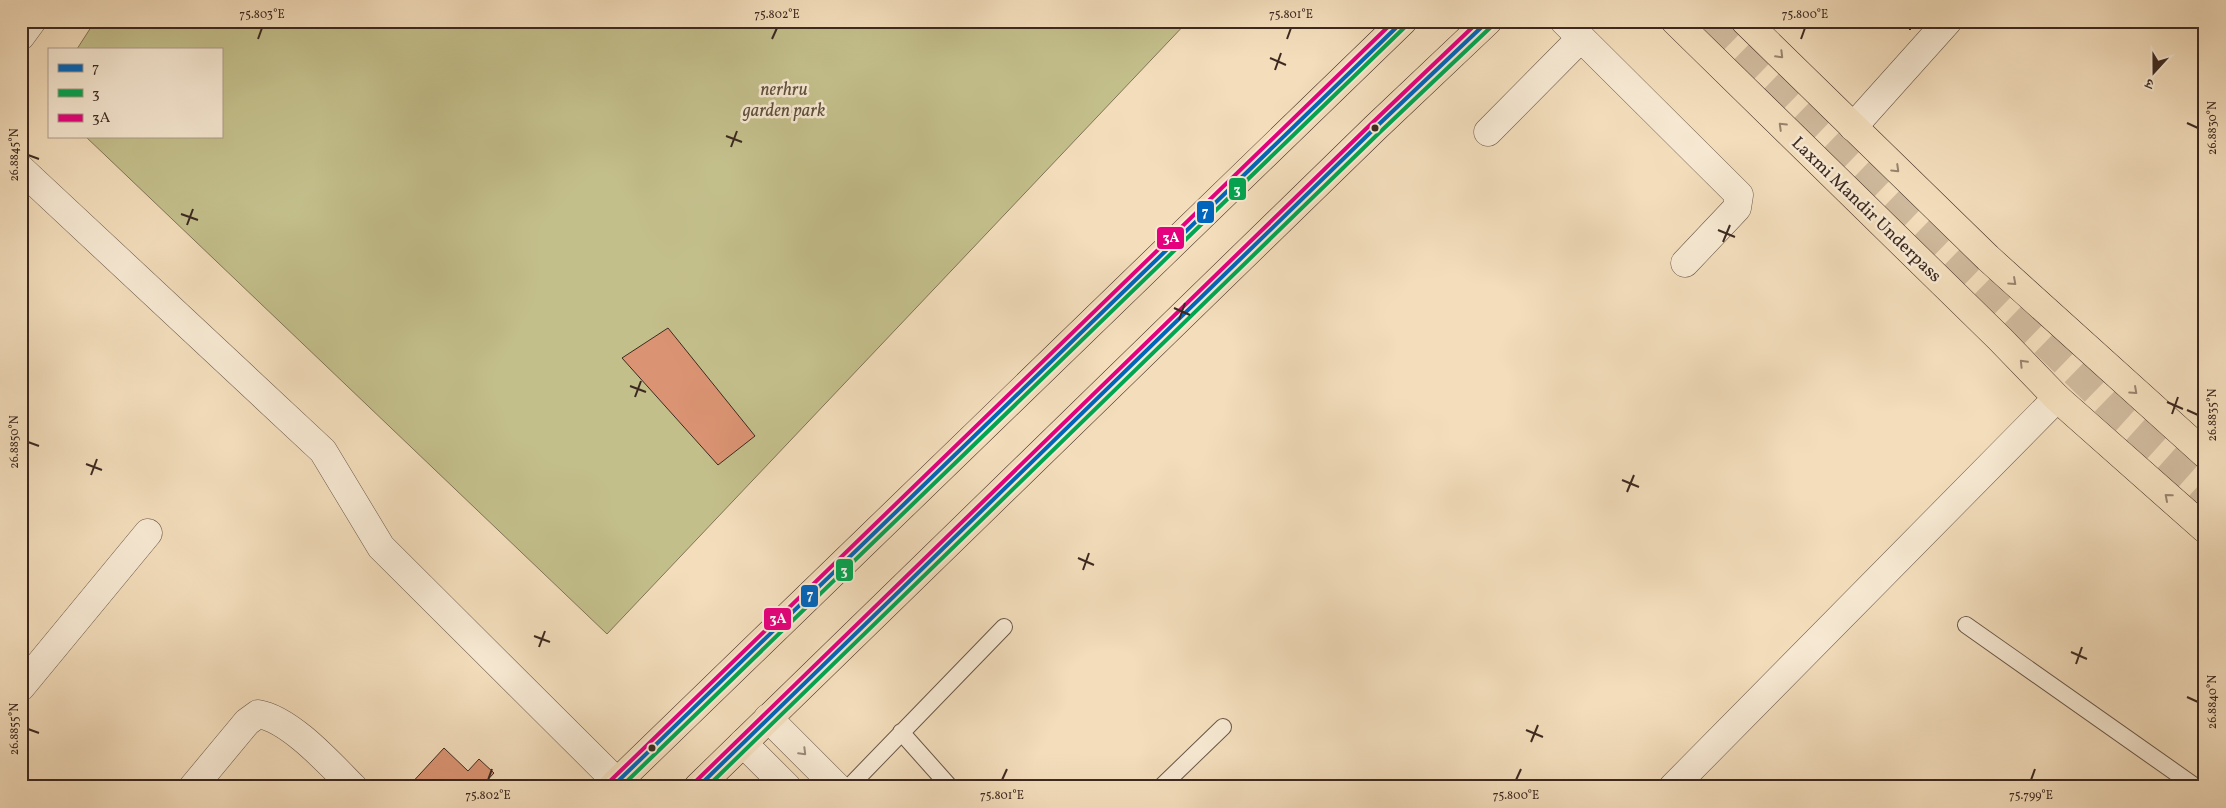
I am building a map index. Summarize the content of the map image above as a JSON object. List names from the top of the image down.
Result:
{
  "streets": {
    "main road": ["Laxmi Mandir Underpass"]
  },
  "parks": ["nerhru garden park"],
  "lines": ["transit line 7", "transit line 3A", "transit line 3"],
  "legend": ["7", "3", "3A"],
  "north": "bottom",
  "coordinates": [
    "75.803°E",
    "75.802°E",
    "75.801°E",
    "75.800°E",
    "26.8830°N",
    "26.8845°N",
    "26.8835°N",
    "26.8850°N",
    "26.8840°N",
    "26.8855°N",
    "75.799°E"
  ]
}
